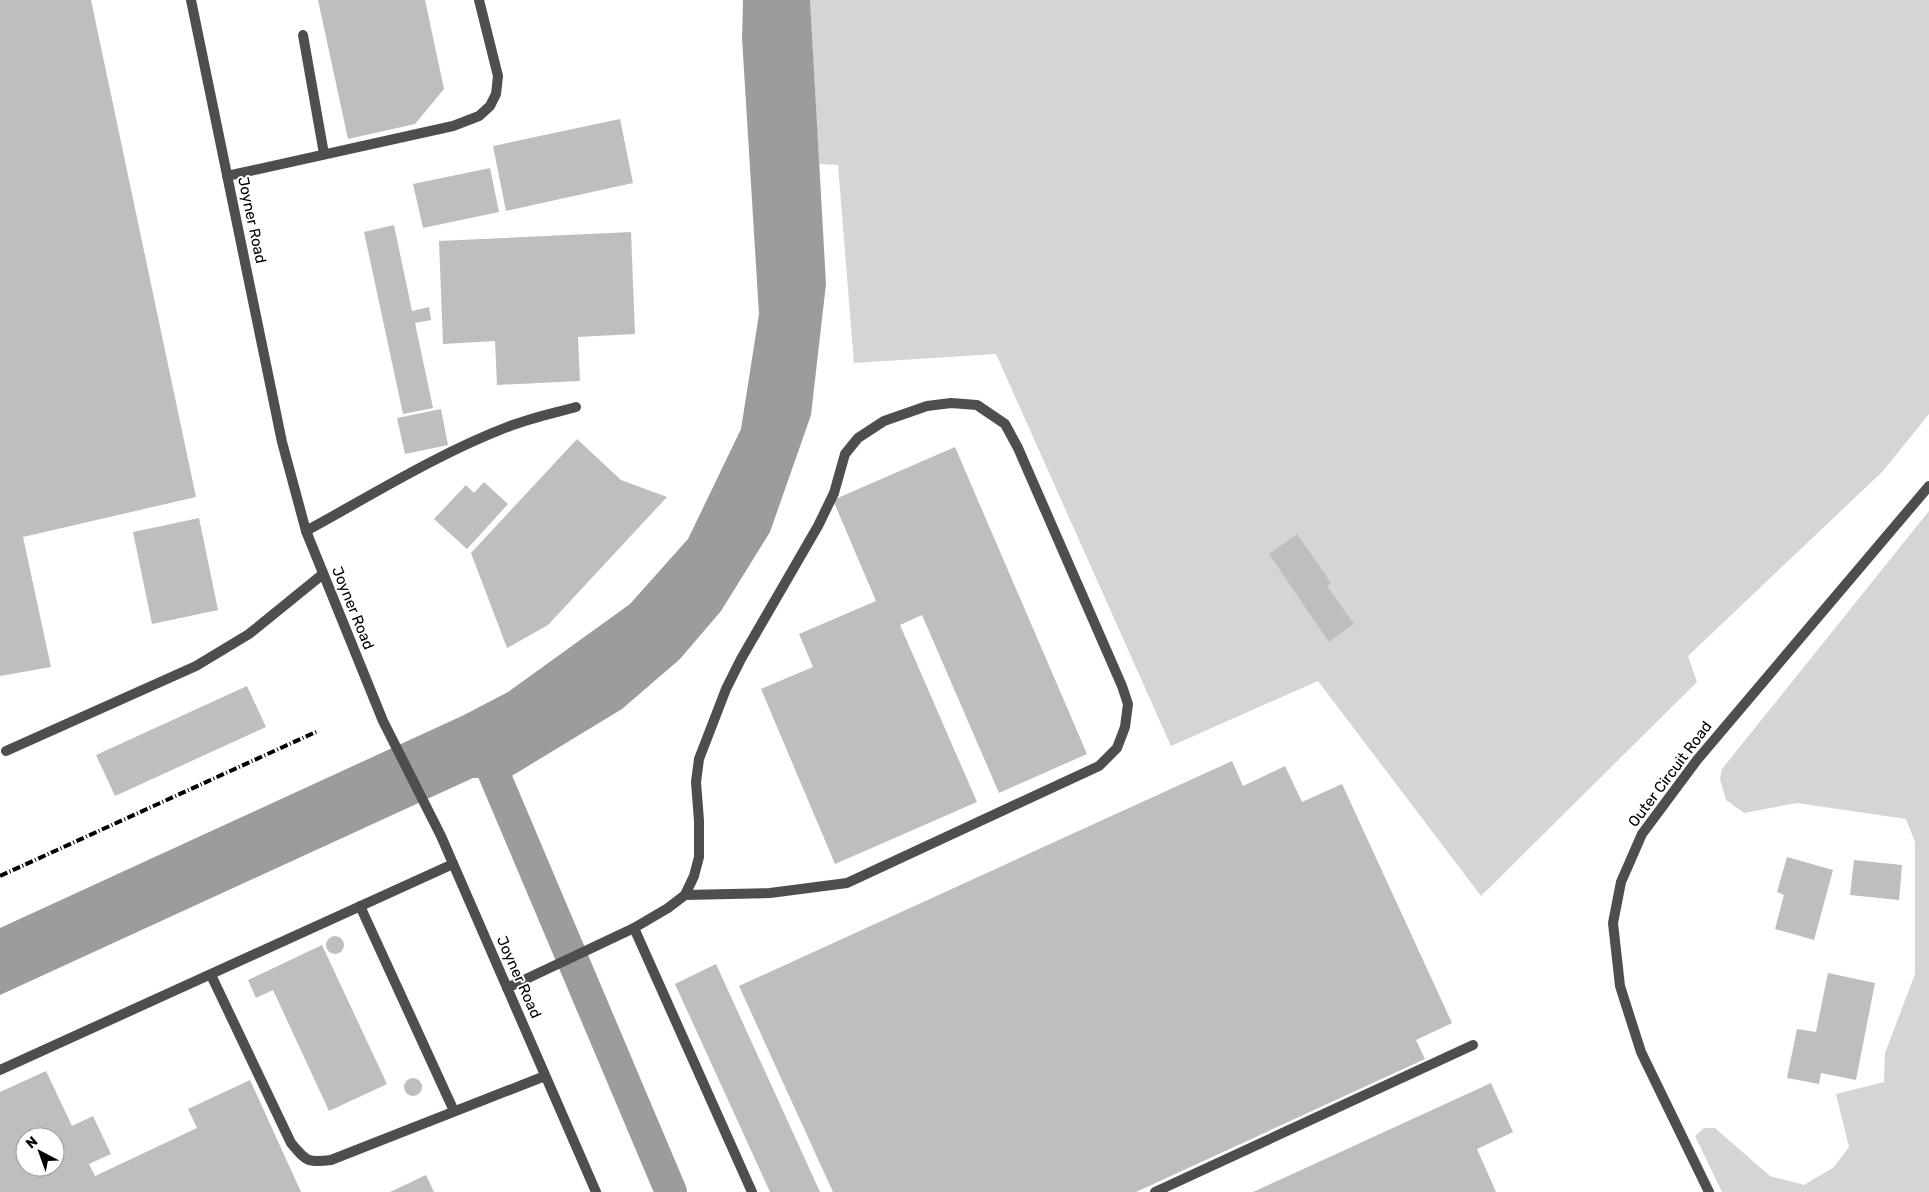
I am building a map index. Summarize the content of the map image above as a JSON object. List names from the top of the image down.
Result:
{
  "streets": {
    "street": ["Joyner Road", "Outer Circuit Road"]
  },
  "north": "top left"
}
